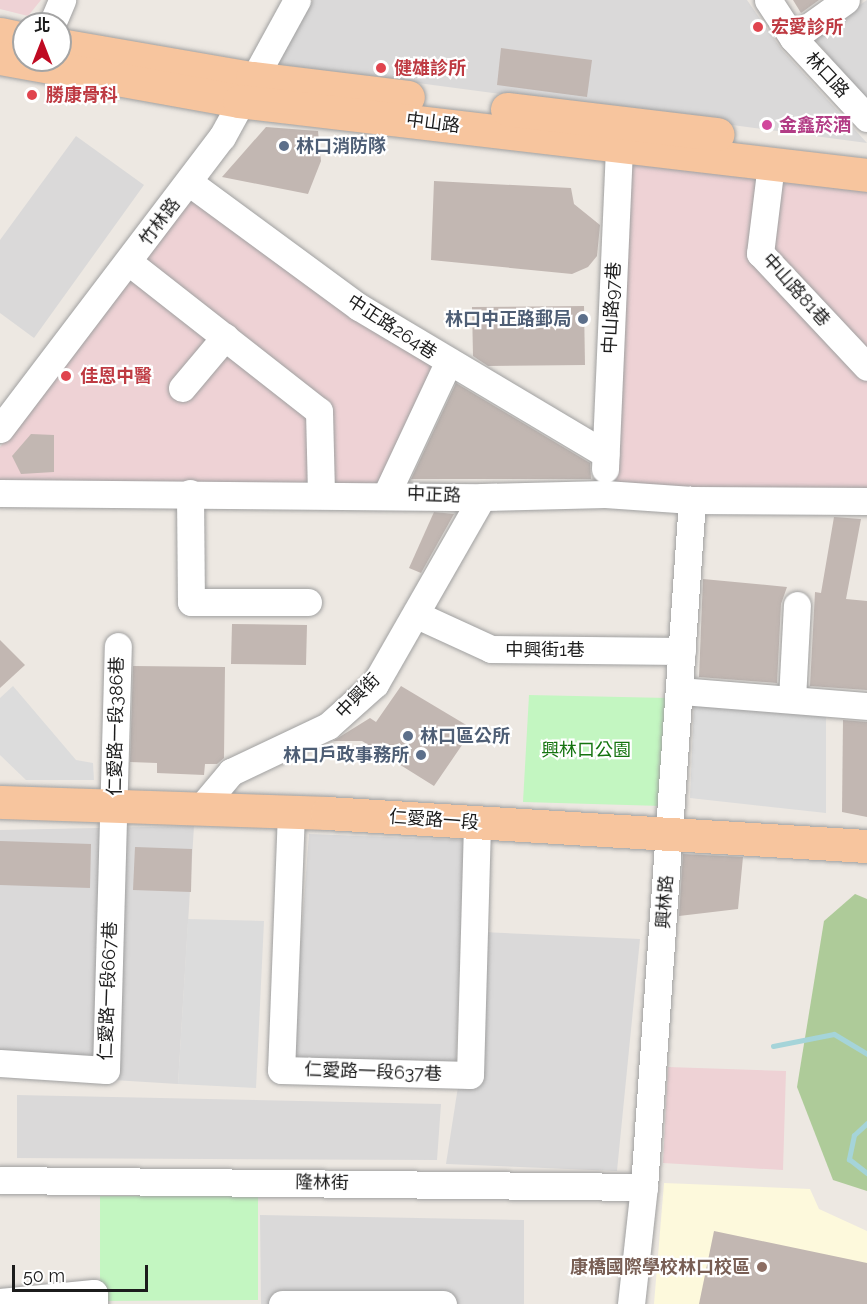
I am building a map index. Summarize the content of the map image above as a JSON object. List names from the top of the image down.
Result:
{
  "streets": {
    "main road": ["中山路", "仁愛路一段"],
    "street": [
      "林口路",
      "竹林路",
      "中山路81巷",
      "中山路97巷",
      "中正路264巷",
      "中正路",
      "中興街1巷",
      "中興街",
      "仁愛路一段386巷",
      "興林路",
      "仁愛路一段667巷",
      "仁愛路一段637巷",
      "隆林街"
    ]
  },
  "crossings": [
    ["中山路", "竹林路"],
    ["中山路", "中山路81巷"],
    ["中山路", "中山路97巷"],
    ["竹林路", "中正路264巷"],
    ["中山路97巷", "中正路264巷"],
    ["中山路97巷", "中正路"],
    ["中正路", "中興街"],
    ["中正路", "興林路"],
    ["中興街1巷", "中興街"],
    ["中興街1巷", "興林路"],
    ["中興街", "仁愛路一段"],
    ["仁愛路一段386巷", "仁愛路一段"],
    ["仁愛路一段386巷", "仁愛路一段667巷"],
    ["仁愛路一段", "興林路"],
    ["仁愛路一段", "仁愛路一段667巷"],
    ["仁愛路一段", "仁愛路一段637巷"],
    ["興林路", "隆林街"]
  ],
  "parks": ["興林口公園"],
  "places": [
    "宏愛診所",
    "健雄診所",
    "勝康骨科",
    "金鑫菸酒",
    "林口消防隊",
    "林口中正路郵局",
    "佳恩中醫",
    "林口區公所",
    "林口戶政事務所",
    "康橋國際學校林口校區"
  ],
  "scale_bar": "50 m",
  "north": "top"
}
